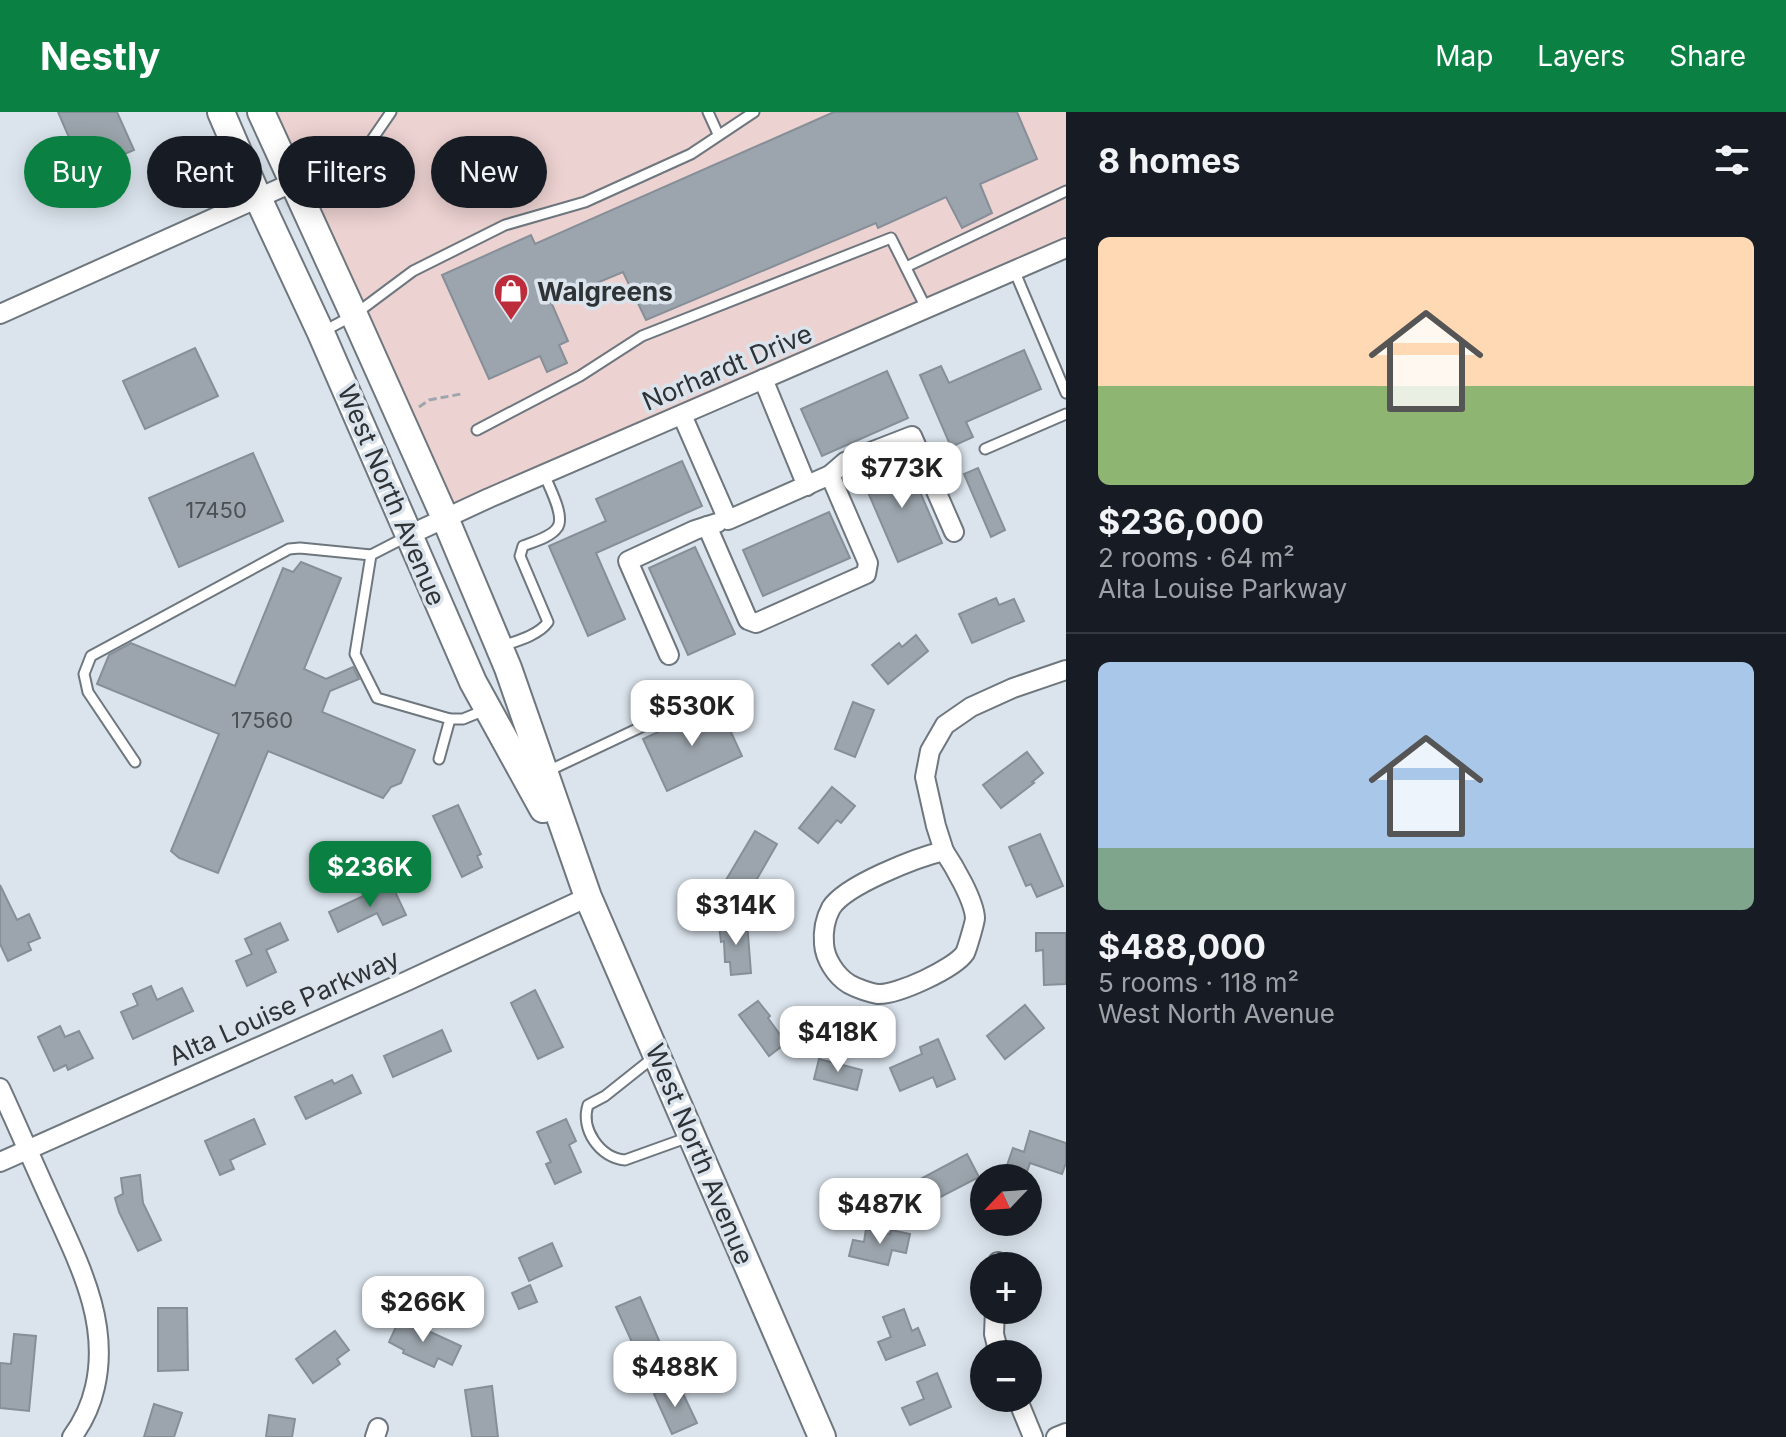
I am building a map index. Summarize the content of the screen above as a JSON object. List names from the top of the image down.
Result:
{
  "streets": {
    "main road": ["West North Avenue"],
    "street": ["Norhardt Drive", "Alta Louise Parkway"]
  },
  "crossings": [
    ["Norhardt Drive", "West North Avenue"],
    ["West North Avenue", "Alta Louise Parkway"]
  ],
  "places": {
    "shop": ["Walgreens"]
  },
  "house_numbers": ["17450", "17560"],
  "north": "bottom left",
  "page": {
    "header": "Nestly",
    "nav": ["Map", "Layers", "Share"],
    "heading": "8 homes",
    "chip": [
      "Buy",
      "Rent",
      "Filters",
      "New"
    ],
    "list": [
      {
        "name": "$236,000",
        "note": "2 rooms · 64 m² · Alta Louise Parkway"
      },
      {
        "name": "$488,000",
        "note": "5 rooms · 118 m² · West North Avenue"
      }
    ],
    "price": [
      "$773K",
      "$530K",
      "$236K",
      "$314K",
      "$418K",
      "$487K",
      "$266K",
      "$488K"
    ],
    "map_buttons": ["+", "−"]
  }
}
